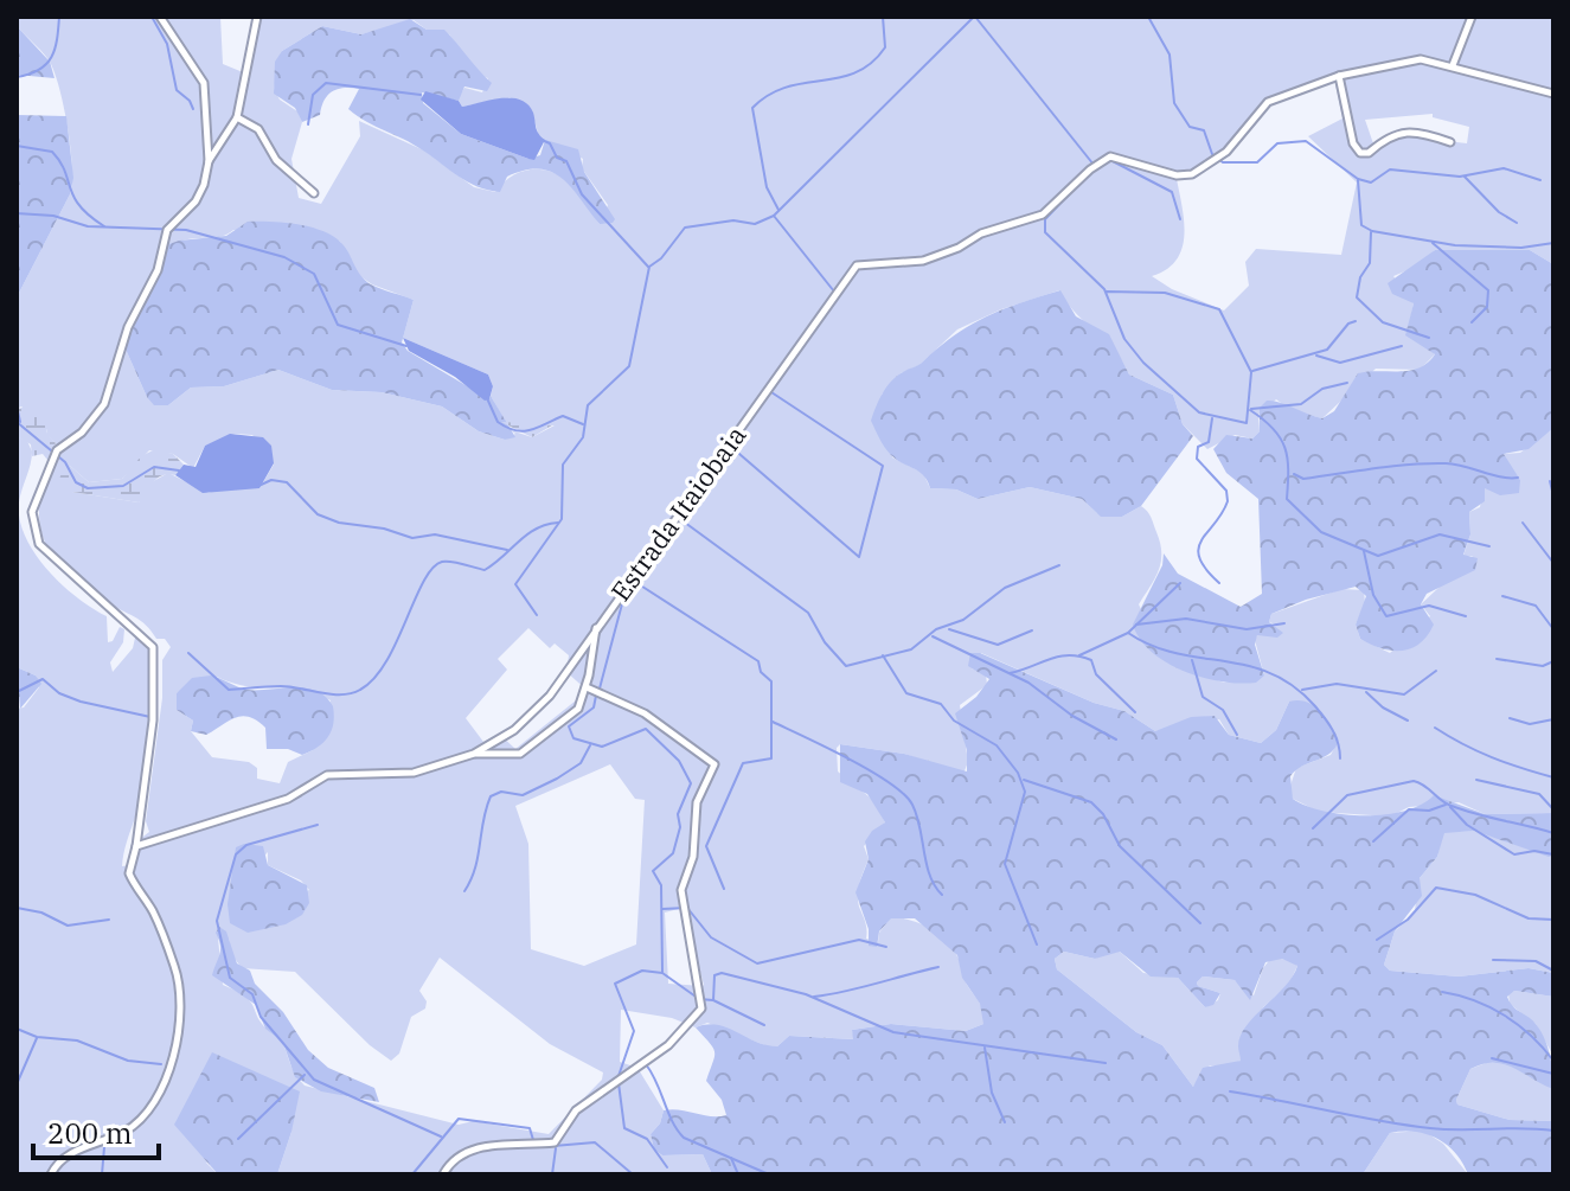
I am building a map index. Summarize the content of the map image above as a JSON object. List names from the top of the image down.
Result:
{
  "streets": {
    "street": ["Estrada Itaiobaia"]
  },
  "scale_bar": "200 m"
}
